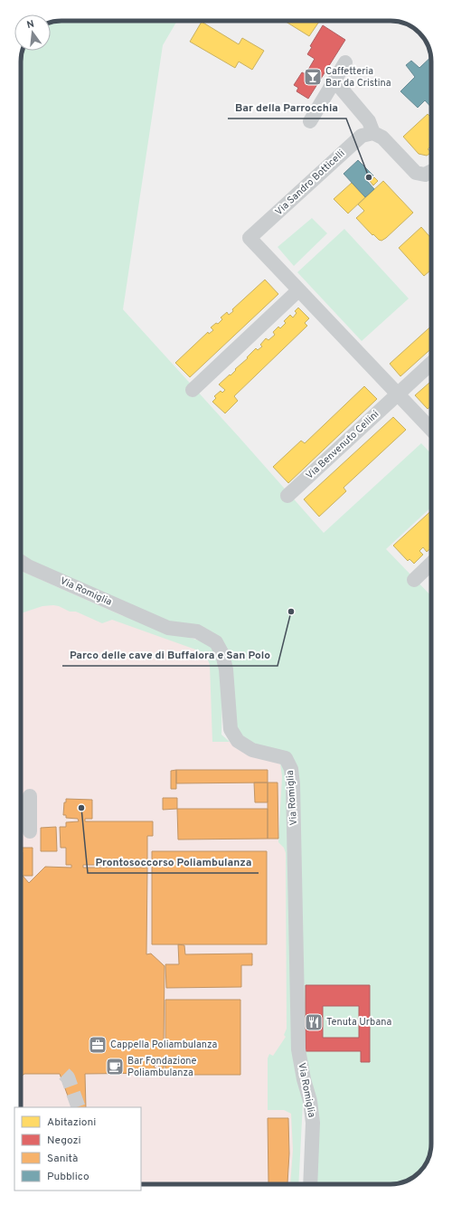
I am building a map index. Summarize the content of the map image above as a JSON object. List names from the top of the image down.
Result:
{
  "streets": {
    "street": ["Via Sandro Botticelli", "Via Benvenuto Cellini", "Via Romiglia"]
  },
  "places": {
    "bar": ["Caffetteria Bar da Cristina"],
    "other": ["Bar della Parrocchia", "Parco delle cave di Buffalora e San Polo", "Prontosoccorso Poliambulanza"],
    "restaurant": ["Tenuta Urbana"],
    "office": ["Cappella Poliambulanza"],
    "cafe": ["Bar Fondazione Poliambulanza"]
  },
  "legend": [
    "Abitazioni",
    "Negozi",
    "Sanità",
    "Pubblico"
  ],
  "north": "top"
}
